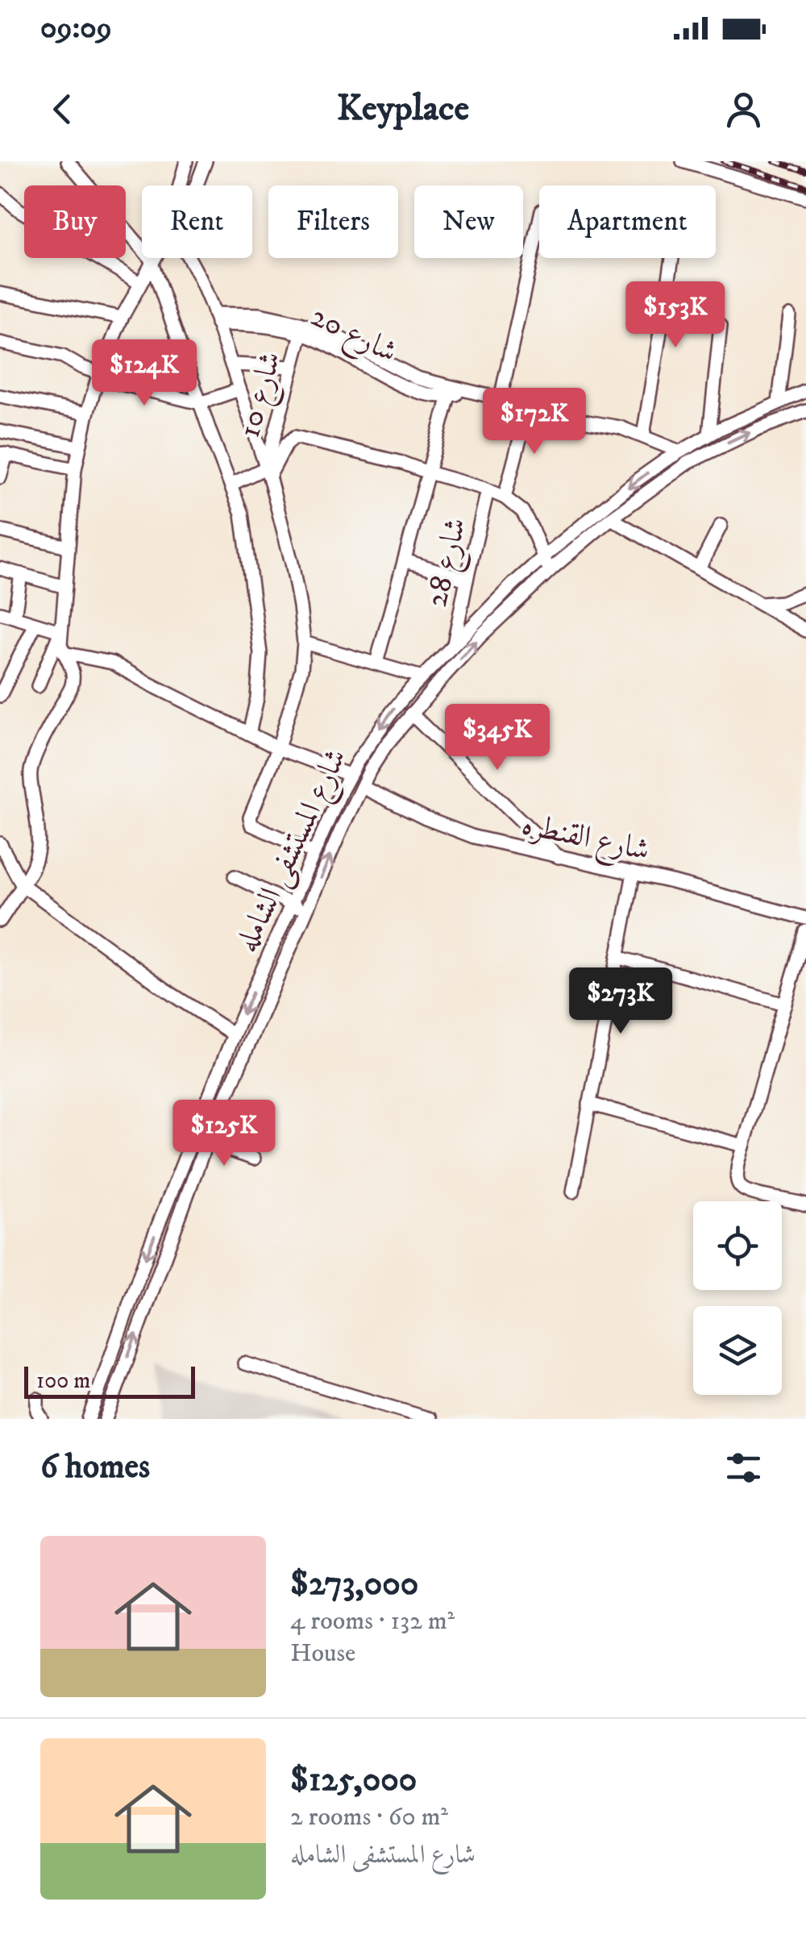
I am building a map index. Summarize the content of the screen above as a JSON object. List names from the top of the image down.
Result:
{
  "streets": {
    "street": [
      "شارع 20",
      "شارع 10",
      "شارع 28",
      "شارع القنطره",
      "شارع المستشفى الشامله"
    ]
  },
  "crossings": [
    ["شارع 20", "شارع 10"],
    ["شارع 28", "شارع المستشفى الشامله"],
    ["شارع القنطره", "شارع المستشفى الشامله"]
  ],
  "scale_bar": "100 m",
  "page": {
    "status": "09:09",
    "header": "Keyplace",
    "chip": [
      "Buy",
      "Rent",
      "Filters",
      "New",
      "Apartment"
    ],
    "price": [
      "$153K",
      "$124K",
      "$172K",
      "$345K",
      "$273K",
      "$125K"
    ],
    "scale": "100 m",
    "heading": "6 homes",
    "list": [
      {
        "name": "$273,000",
        "note": "4 rooms · 132 m² · House"
      },
      {
        "name": "$125,000",
        "note": "2 rooms · 60 m² · شارع المستشفى الشامله"
      }
    ]
  }
}
